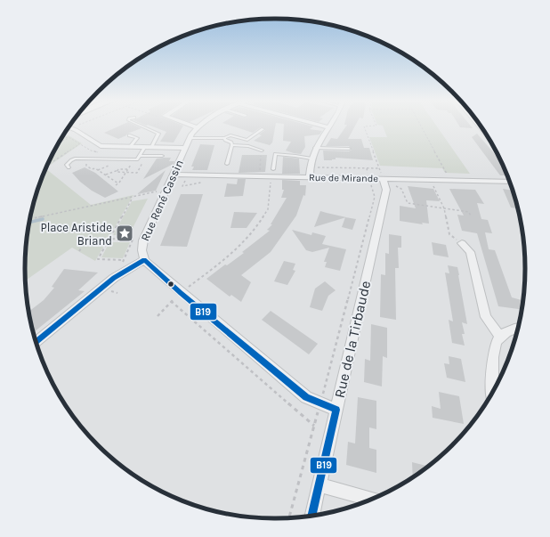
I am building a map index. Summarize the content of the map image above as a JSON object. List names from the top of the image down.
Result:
{
  "streets": {
    "street": ["Rue de Mirande", "Rue René Cassin", "Rue de la Tirbaude"]
  },
  "crossings": [
    ["Rue de Mirande", "Rue René Cassin"],
    ["Rue de Mirande", "Rue de la Tirbaude"]
  ],
  "places": {
    "place": ["Place Aristide Briand"]
  },
  "lines": ["transit line B19"]
}
